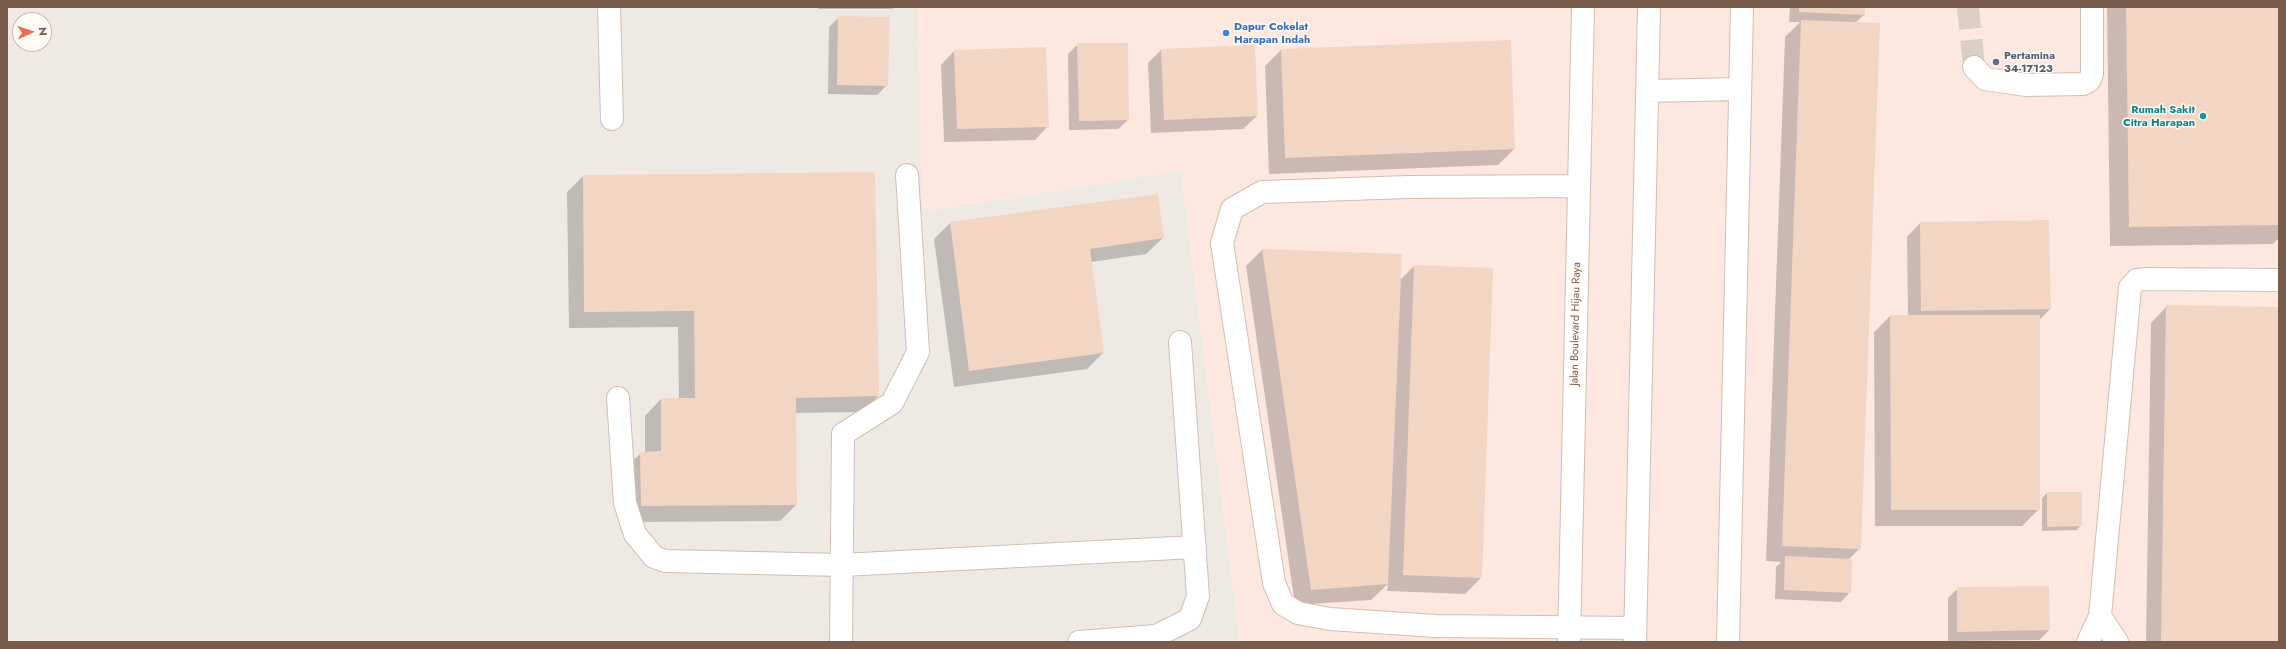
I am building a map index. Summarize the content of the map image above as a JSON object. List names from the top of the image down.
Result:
{
  "streets": {
    "street": ["Jalan Boulevard Hijau Raya"]
  },
  "places": ["Dapur Cokelat Harapan Indah", "Pertamina 34-17123", "Rumah Sakit Citra Harapan"],
  "north": "right"
}
